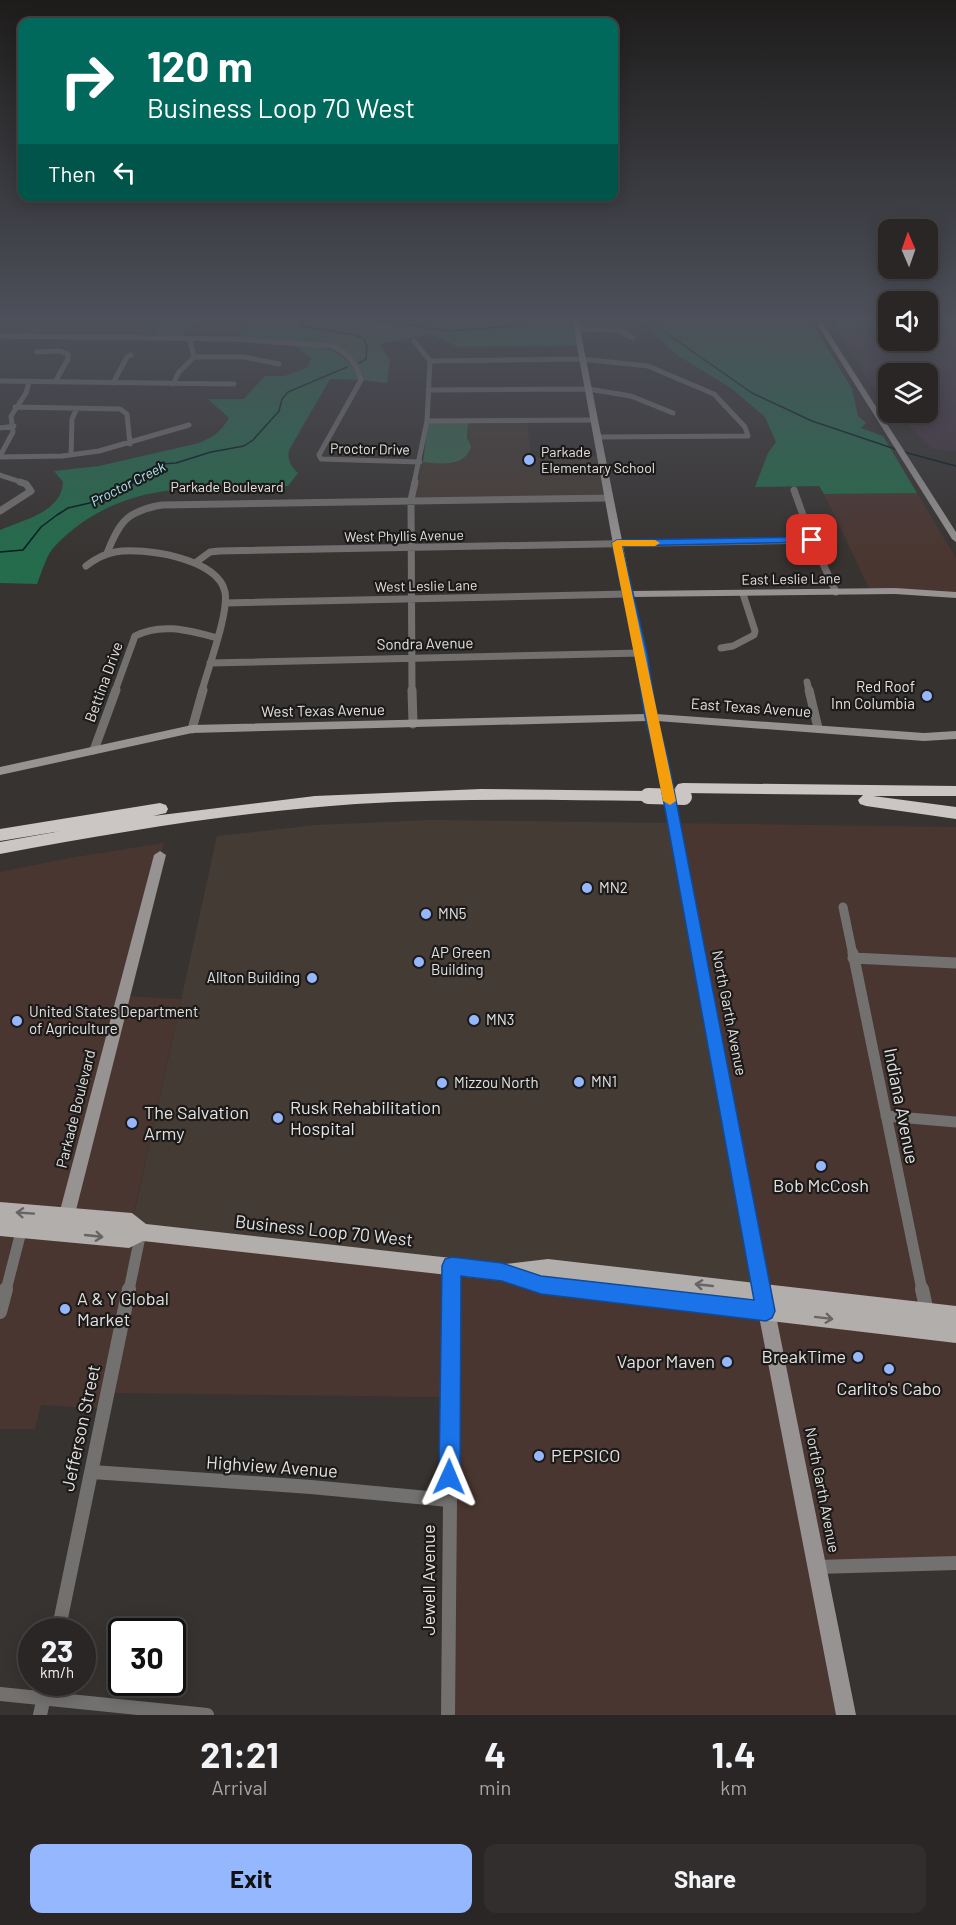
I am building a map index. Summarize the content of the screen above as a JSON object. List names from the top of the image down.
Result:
{
  "streets": {
    "main road": ["Business Loop 70 West"],
    "street": [
      "Proctor Drive",
      "Parkade Boulevard",
      "West Phyllis Avenue",
      "East Leslie Lane",
      "West Leslie Lane",
      "Sondra Avenue",
      "Bettina Drive",
      "East Texas Avenue",
      "West Texas Avenue",
      "North Garth Avenue",
      "Indiana Avenue",
      "Jefferson Street",
      "Highview Avenue",
      "Jewell Avenue"
    ]
  },
  "crossings": [
    ["Parkade Boulevard", "North Garth Avenue"],
    ["Parkade Boulevard", "Business Loop 70 West"],
    ["West Phyllis Avenue", "North Garth Avenue"],
    ["East Leslie Lane", "West Leslie Lane"],
    ["East Leslie Lane", "North Garth Avenue"],
    ["West Leslie Lane", "North Garth Avenue"],
    ["Sondra Avenue", "North Garth Avenue"],
    ["Bettina Drive", "West Texas Avenue"],
    ["East Texas Avenue", "West Texas Avenue"],
    ["East Texas Avenue", "North Garth Avenue"],
    ["West Texas Avenue", "North Garth Avenue"],
    ["North Garth Avenue", "Business Loop 70 West"],
    ["Indiana Avenue", "Business Loop 70 West"],
    ["Business Loop 70 West", "Jefferson Street"],
    ["Business Loop 70 West", "Jewell Avenue"],
    ["Jefferson Street", "Highview Avenue"],
    ["Highview Avenue", "Jewell Avenue"]
  ],
  "water": ["Proctor Creek"],
  "places": [
    "Parkade Elementary School",
    "Red Roof Inn Columbia",
    "MN2",
    "MN5",
    "AP Green Building",
    "Allton Building",
    "MN3",
    "United States Department of Agriculture",
    "MN1",
    "Mizzou North",
    "Rusk Rehabilitation Hospital",
    "The Salvation Army",
    "Bob McCosh",
    "A & Y Global Market",
    "BreakTime",
    "Vapor Maven",
    "Carlito's Cabo",
    "PEPSICO"
  ],
  "north": "top",
  "page": {
    "turn": ["120 m", "Business Loop 70 West"],
    "then": "Then",
    "speed": "23 km/h",
    "limit": "30",
    "eta": [
      "21:21",
      "Arrival",
      "4",
      "min",
      "1.4",
      "km"
    ],
    "buttons": ["Exit", "Share"]
  }
}
